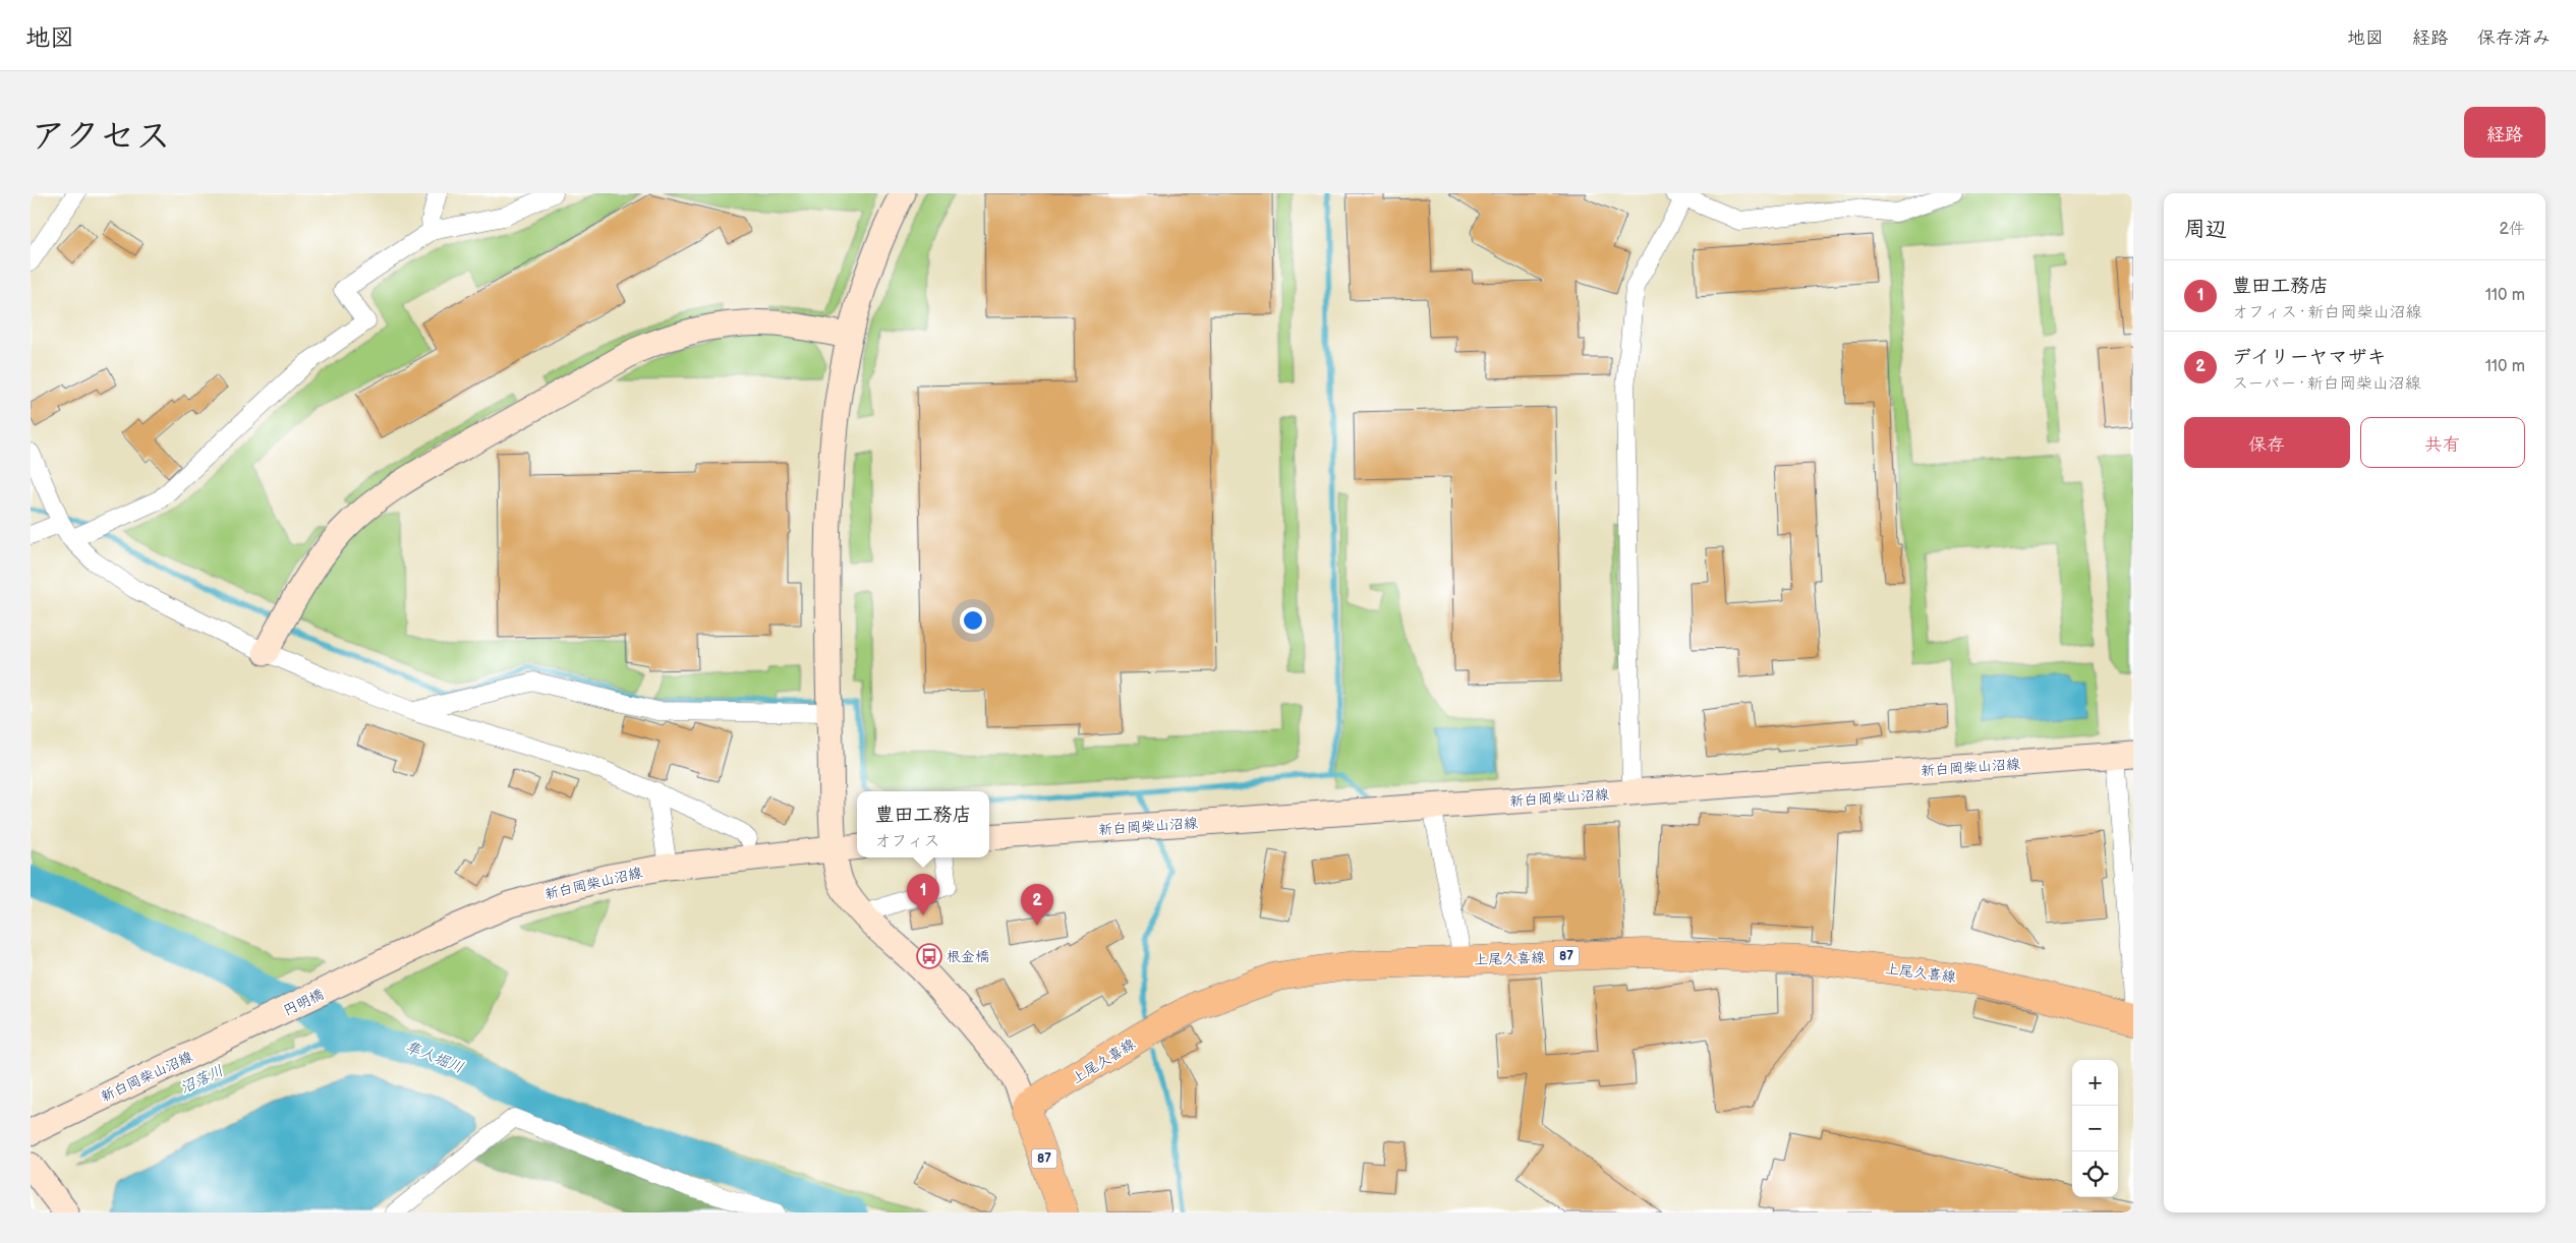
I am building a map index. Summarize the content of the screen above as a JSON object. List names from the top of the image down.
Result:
{
  "streets": {
    "main road": ["87", "上尾久喜線"],
    "street": ["新白岡柴山沼線", "円明橋"]
  },
  "crossings": [
    ["新白岡柴山沼線", "円明橋"],
    ["87", "上尾久喜線"]
  ],
  "water": ["隼人堀川", "沼落川"],
  "places": {
    "bus stop": ["根金橋"]
  },
  "page": {
    "header": "地図",
    "nav": ["地図", "経路", "保存済み"],
    "title": "アクセス",
    "buttons": [
      "経路",
      ["保存", "共有"]
    ],
    "heading": ["周辺", "2件"],
    "list": [
      {
        "mark": "1",
        "name": "豊田工務店",
        "note": "オフィス · 新白岡柴山沼線",
        "value": "110 m"
      },
      {
        "mark": "2",
        "name": "デイリーヤマザキ",
        "note": "スーパー · 新白岡柴山沼線",
        "value": "110 m"
      }
    ],
    "popup": ["豊田工務店", "オフィス"],
    "pins": ["1", "2"],
    "map_buttons": ["+", "−"]
  }
}
